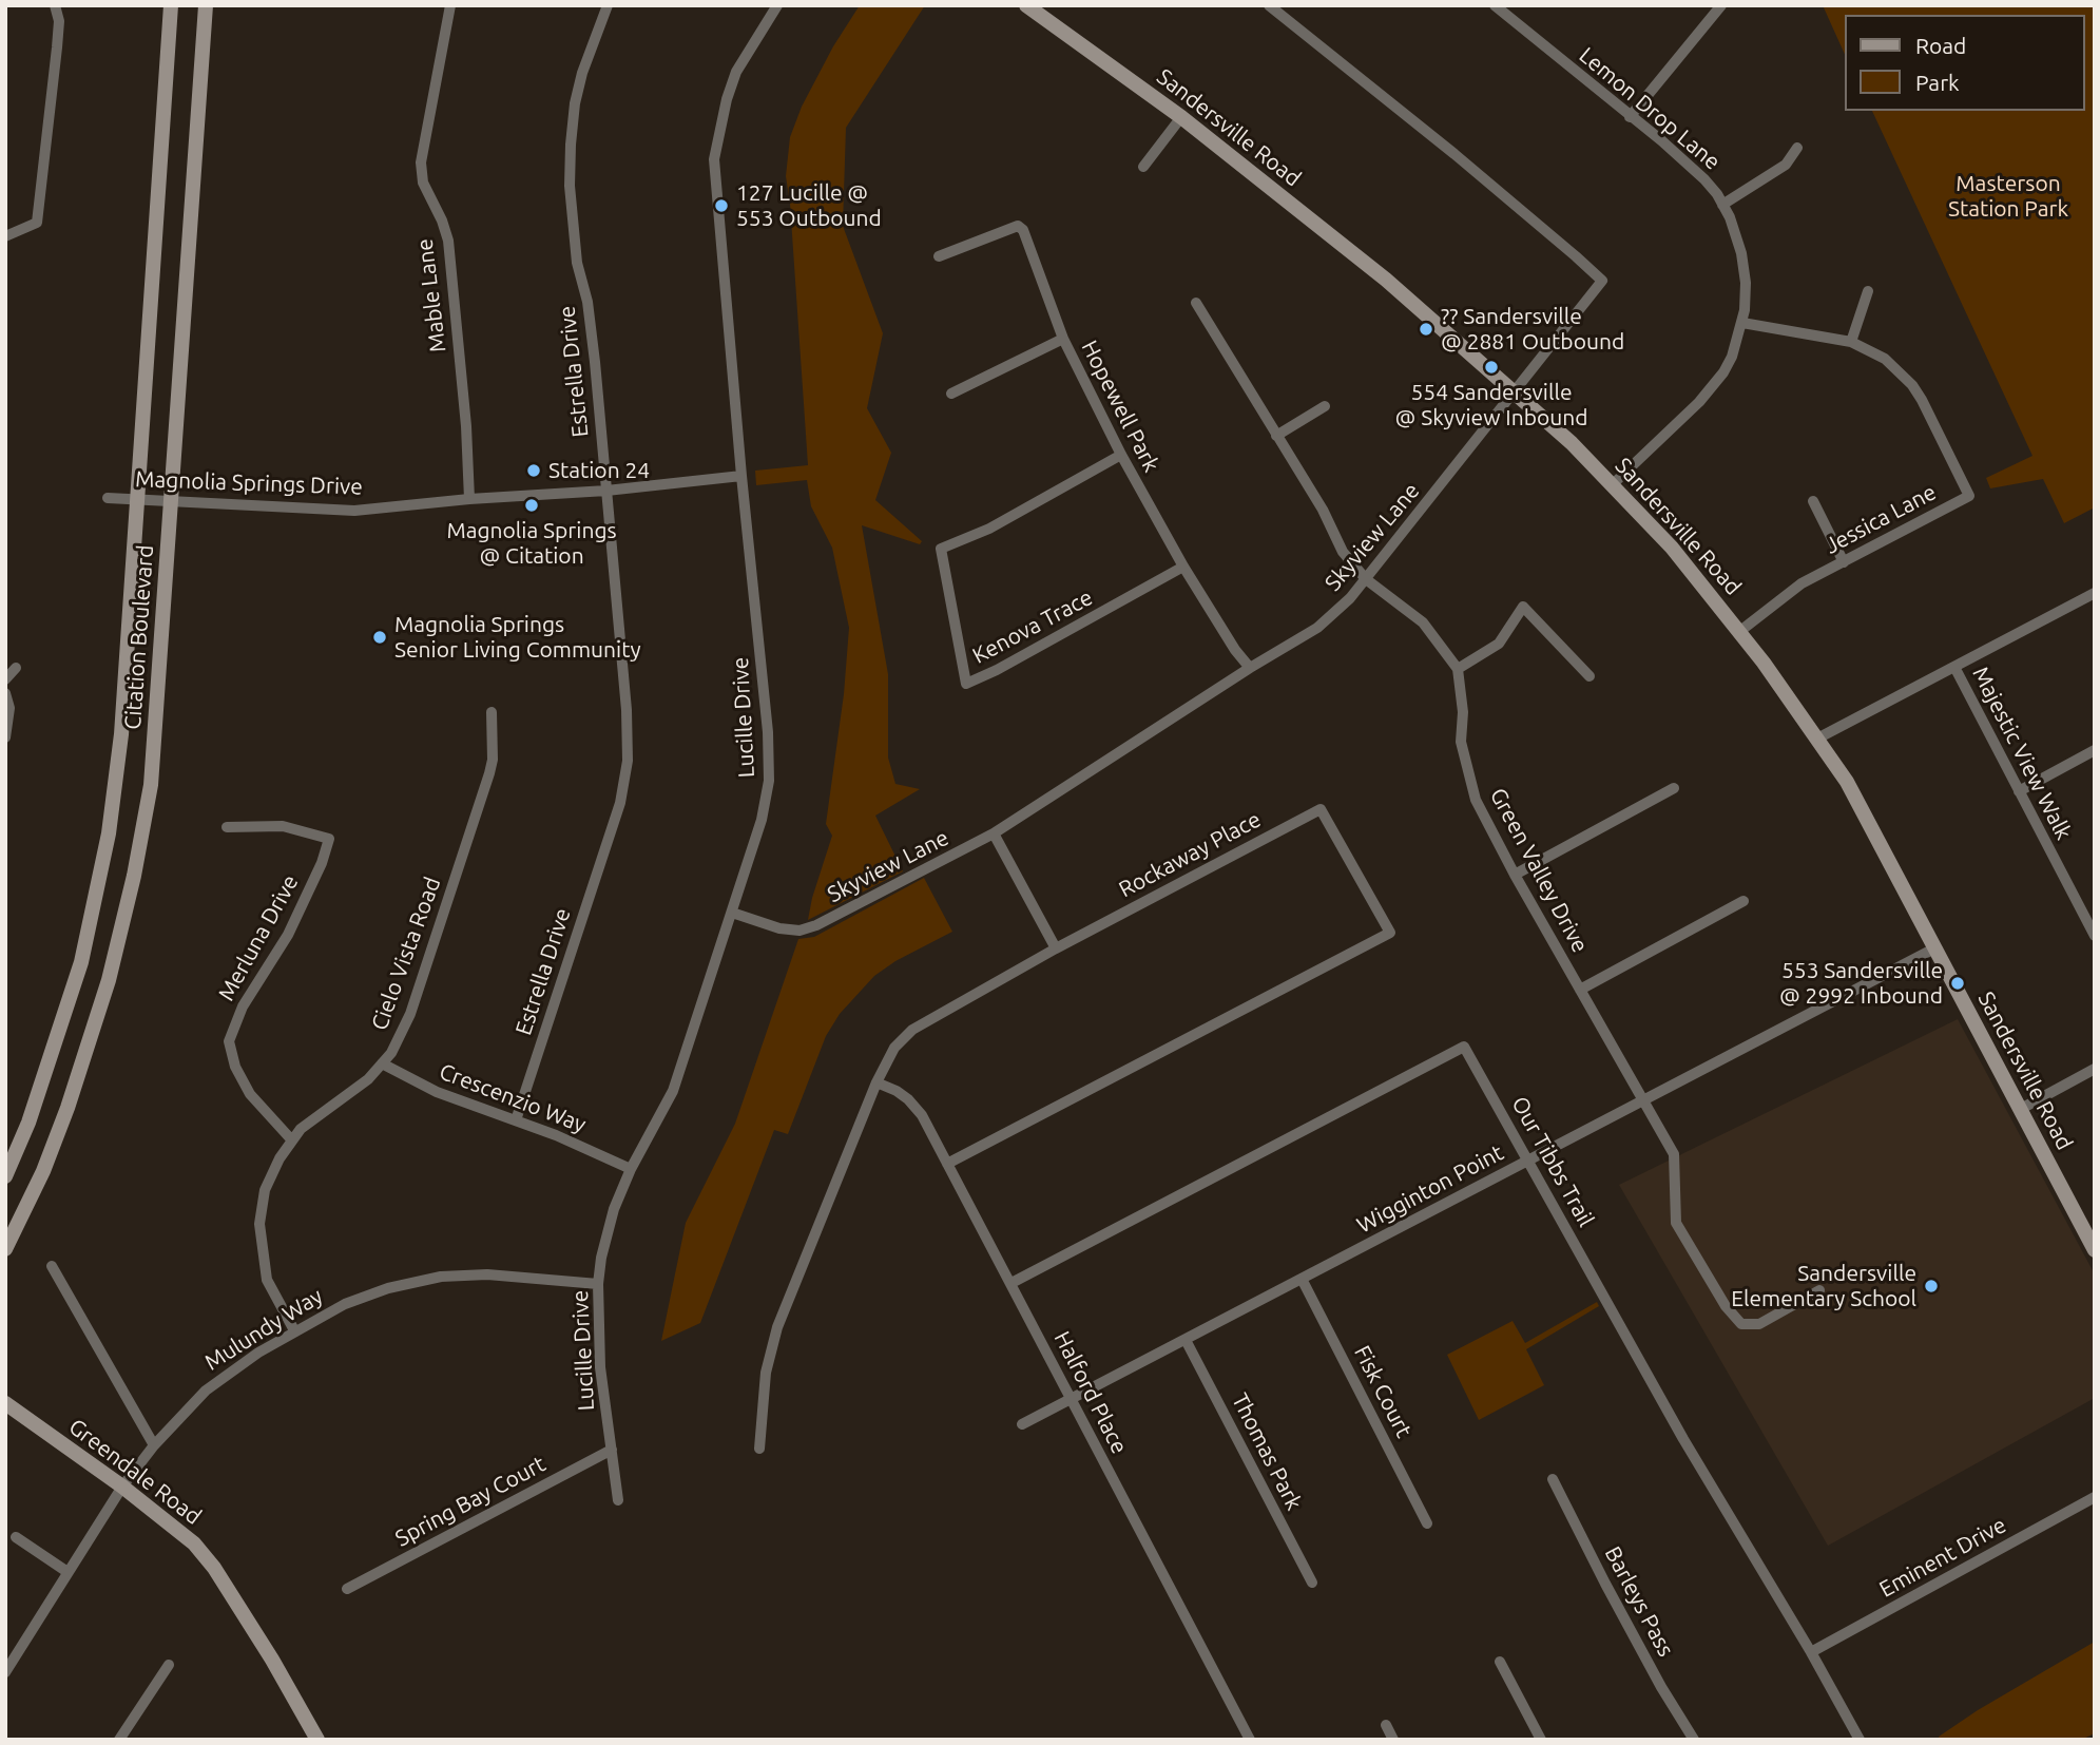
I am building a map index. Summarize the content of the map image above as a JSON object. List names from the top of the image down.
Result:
{
  "streets": {
    "main road": ["Sandersville Road", "Citation Boulevard", "Greendale Road"],
    "street": [
      "Lemon Drop Lane",
      "Mable Lane",
      "Estrella Drive",
      "Hopewell Park",
      "Magnolia Springs Drive",
      "Jessica Lane",
      "Skyview Lane",
      "Kenova Trace",
      "Lucille Drive",
      "Majestic View Walk",
      "Rockaway Place",
      "Green Valley Drive",
      "Merluna Drive",
      "Cielo Vista Road",
      "Crescenzio Way",
      "Our Tibbs Trail",
      "Wigginton Point",
      "Mulundy Way",
      "Fisk Court",
      "Halford Place",
      "Thomas Park",
      "Spring Bay Court",
      "Eminent Drive",
      "Barleys Pass"
    ]
  },
  "crossings": [
    ["Lemon Drop Lane", "Sandersville Road"],
    ["Lemon Drop Lane", "Jessica Lane"],
    ["Sandersville Road", "Jessica Lane"],
    ["Sandersville Road", "Skyview Lane"],
    ["Sandersville Road", "Majestic View Walk"],
    ["Sandersville Road", "Wigginton Point"],
    ["Mable Lane", "Magnolia Springs Drive"],
    ["Estrella Drive", "Magnolia Springs Drive"],
    ["Estrella Drive", "Crescenzio Way"],
    ["Hopewell Park", "Skyview Lane"],
    ["Hopewell Park", "Kenova Trace"],
    ["Magnolia Springs Drive", "Citation Boulevard"],
    ["Magnolia Springs Drive", "Lucille Drive"],
    ["Skyview Lane", "Lucille Drive"],
    ["Skyview Lane", "Green Valley Drive"],
    ["Lucille Drive", "Crescenzio Way"],
    ["Lucille Drive", "Mulundy Way"],
    ["Lucille Drive", "Spring Bay Court"],
    ["Rockaway Place", "Halford Place"],
    ["Green Valley Drive", "Wigginton Point"],
    ["Merluna Drive", "Cielo Vista Road"],
    ["Cielo Vista Road", "Crescenzio Way"],
    ["Cielo Vista Road", "Mulundy Way"],
    ["Our Tibbs Trail", "Wigginton Point"],
    ["Our Tibbs Trail", "Halford Place"],
    ["Our Tibbs Trail", "Eminent Drive"],
    ["Wigginton Point", "Fisk Court"],
    ["Wigginton Point", "Halford Place"],
    ["Wigginton Point", "Thomas Park"],
    ["Mulundy Way", "Greendale Road"]
  ],
  "parks": ["Masterson Station Park"],
  "places": [
    "127 Lucille @ 553 Outbound",
    "?? Sandersville @ 2881 Outbound",
    "554 Sandersville @ Skyview Inbound",
    "Station 24",
    "Magnolia Springs @ Citation",
    "Magnolia Springs Senior Living Community",
    "553 Sandersville @ 2992 Inbound",
    "Sandersville Elementary School"
  ],
  "legend": ["Road", "Park"]
}
